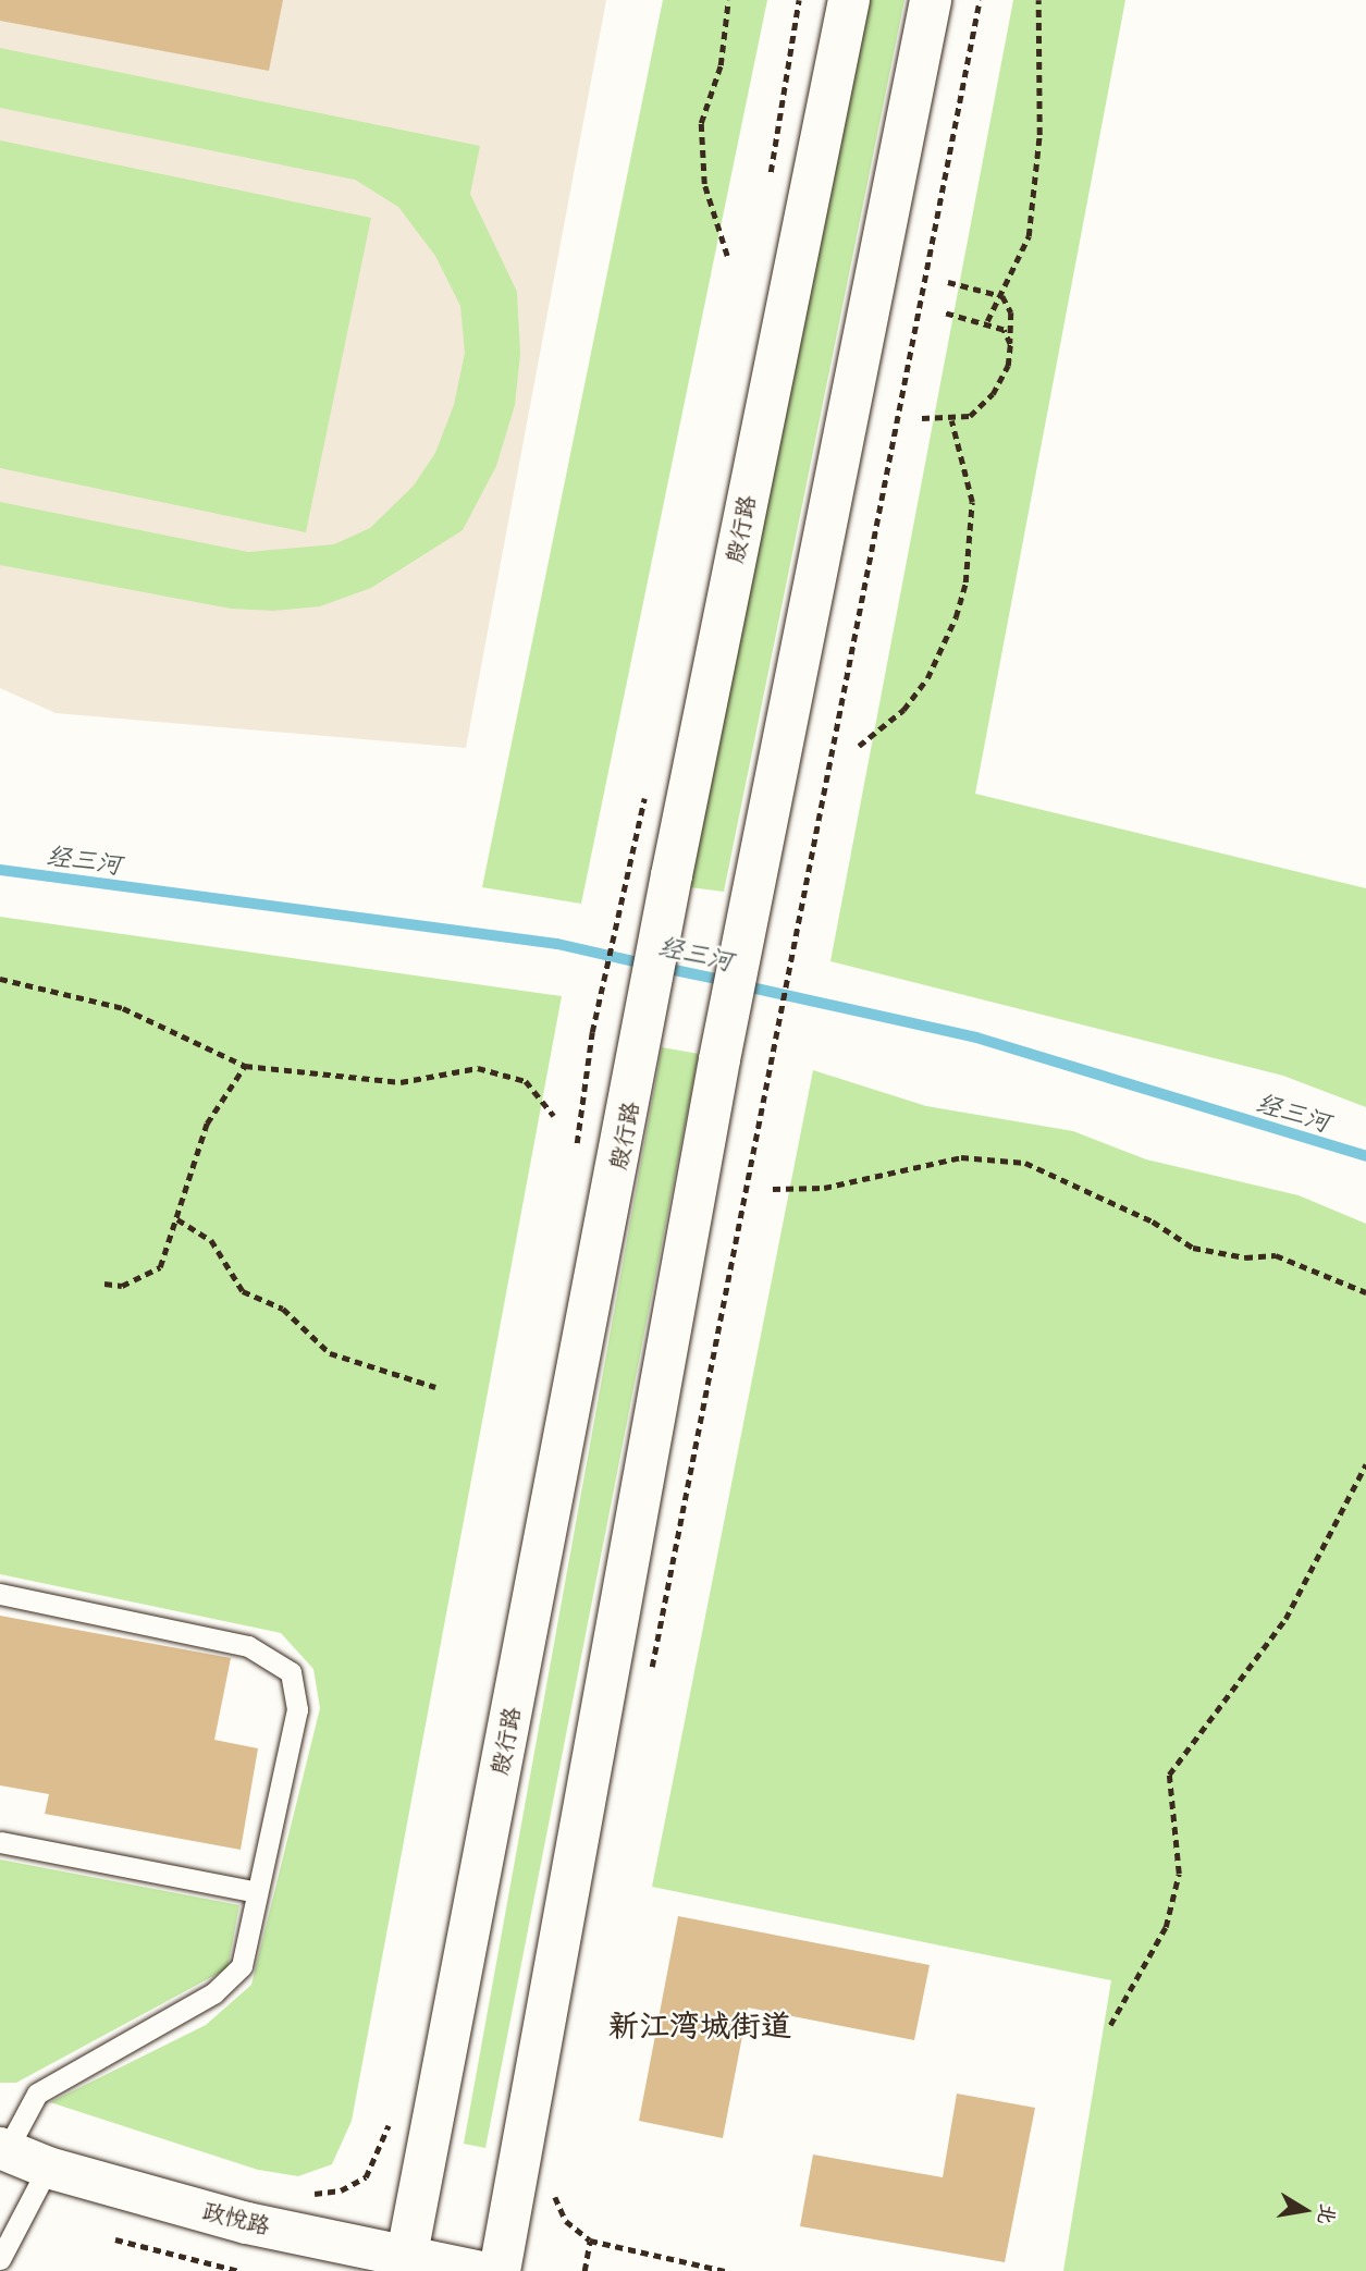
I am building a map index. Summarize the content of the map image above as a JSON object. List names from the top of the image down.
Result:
{
  "streets": {
    "main road": ["殷行路", "政悦路"]
  },
  "crossings": [
    ["殷行路", "政悦路"]
  ],
  "districts": ["新江湾城街道"],
  "water": ["经三河"],
  "north": "right"
}
